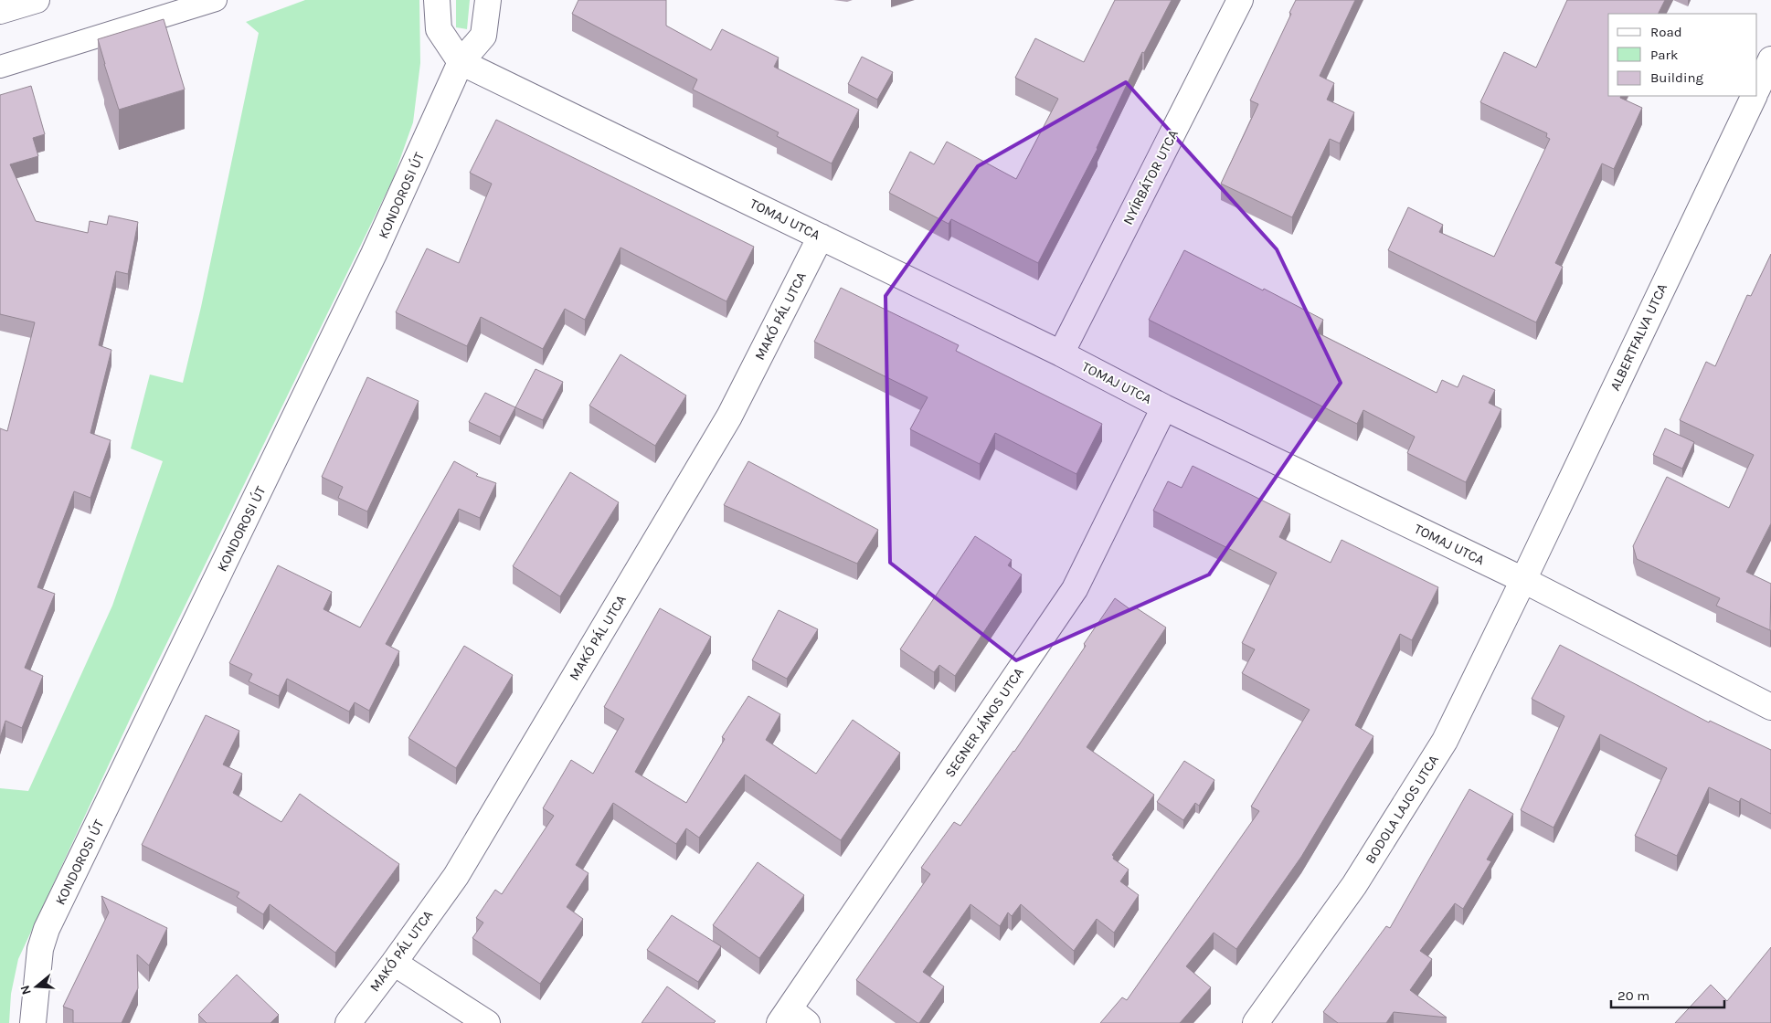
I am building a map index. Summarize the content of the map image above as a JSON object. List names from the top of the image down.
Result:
{
  "streets": {
    "street": [
      "NYÍRBÁTOR UTCA",
      "KONDOROSI ÚT",
      "TOMAJ UTCA",
      "MAKÓ PÁL UTCA",
      "ALBERTFALVA UTCA",
      "SEGNER JÁNOS UTCA",
      "BODOLA LAJOS UTCA"
    ]
  },
  "crossings": [
    ["NYÍRBÁTOR UTCA", "TOMAJ UTCA"],
    ["KONDOROSI ÚT", "TOMAJ UTCA"],
    ["TOMAJ UTCA", "MAKÓ PÁL UTCA"],
    ["TOMAJ UTCA", "ALBERTFALVA UTCA"],
    ["TOMAJ UTCA", "SEGNER JÁNOS UTCA"],
    ["TOMAJ UTCA", "BODOLA LAJOS UTCA"],
    ["ALBERTFALVA UTCA", "BODOLA LAJOS UTCA"]
  ],
  "legend": ["Road", "Park", "Building"],
  "scale_bar": "20 m",
  "north": "left"
}
